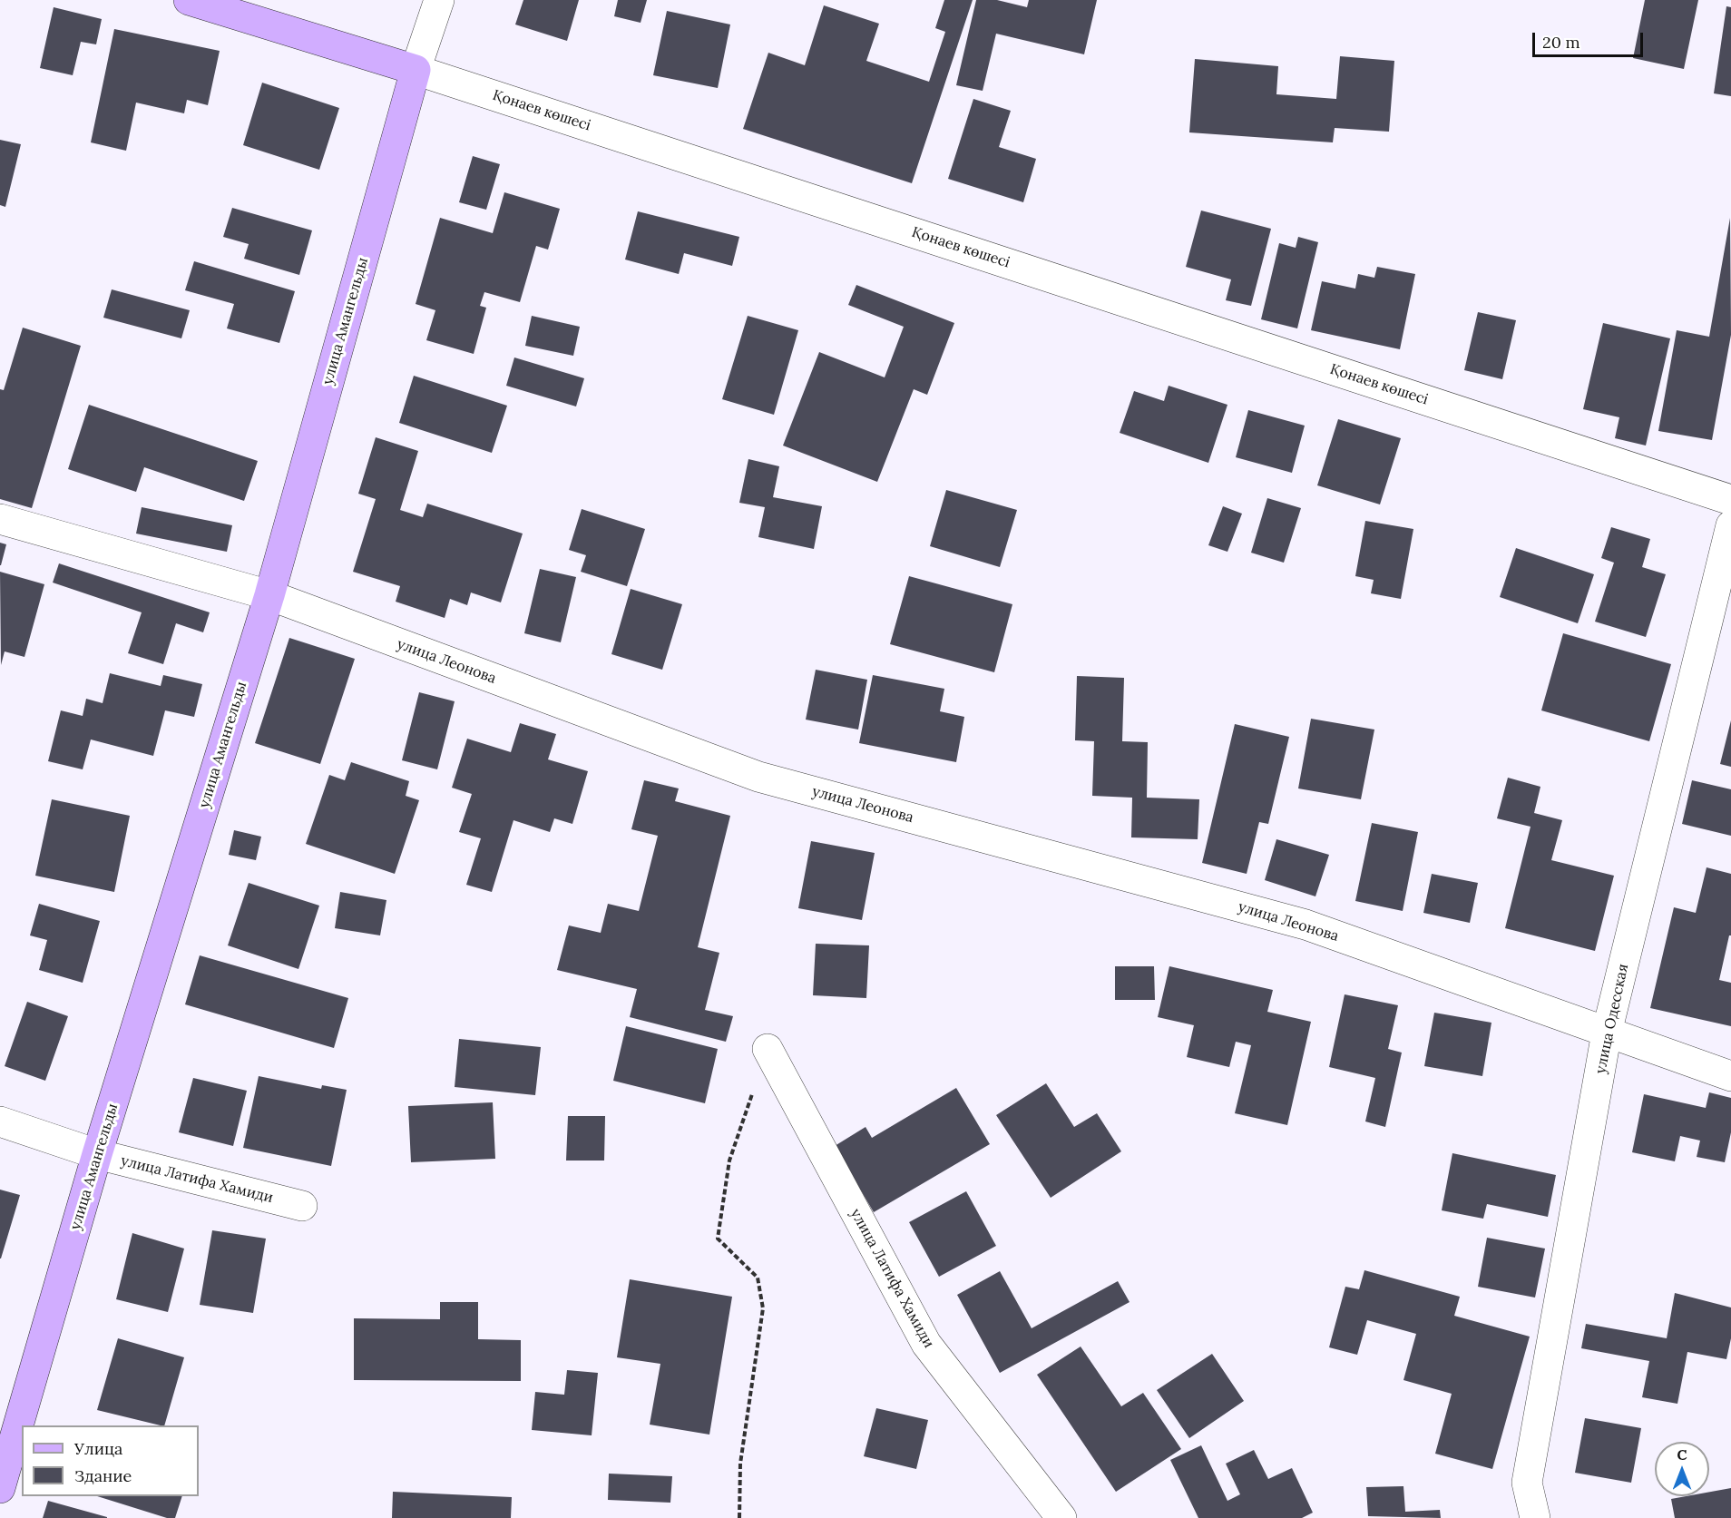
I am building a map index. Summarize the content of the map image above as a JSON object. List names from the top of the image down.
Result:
{
  "streets": {
    "main road": ["Қонаев көшесі", "улица Амангельды"],
    "street": ["улица Леонова", "улица Одесская", "улица Латифа Хамиди"]
  },
  "crossings": [
    ["Қонаев көшесі", "улица Амангельды"],
    ["улица Амангельды", "улица Леонова"],
    ["улица Амангельды", "улица Латифа Хамиди"],
    ["улица Леонова", "улица Одесская"]
  ],
  "legend": ["Улица", "Здание"],
  "scale_bar": "20 m",
  "north": "top"
}
